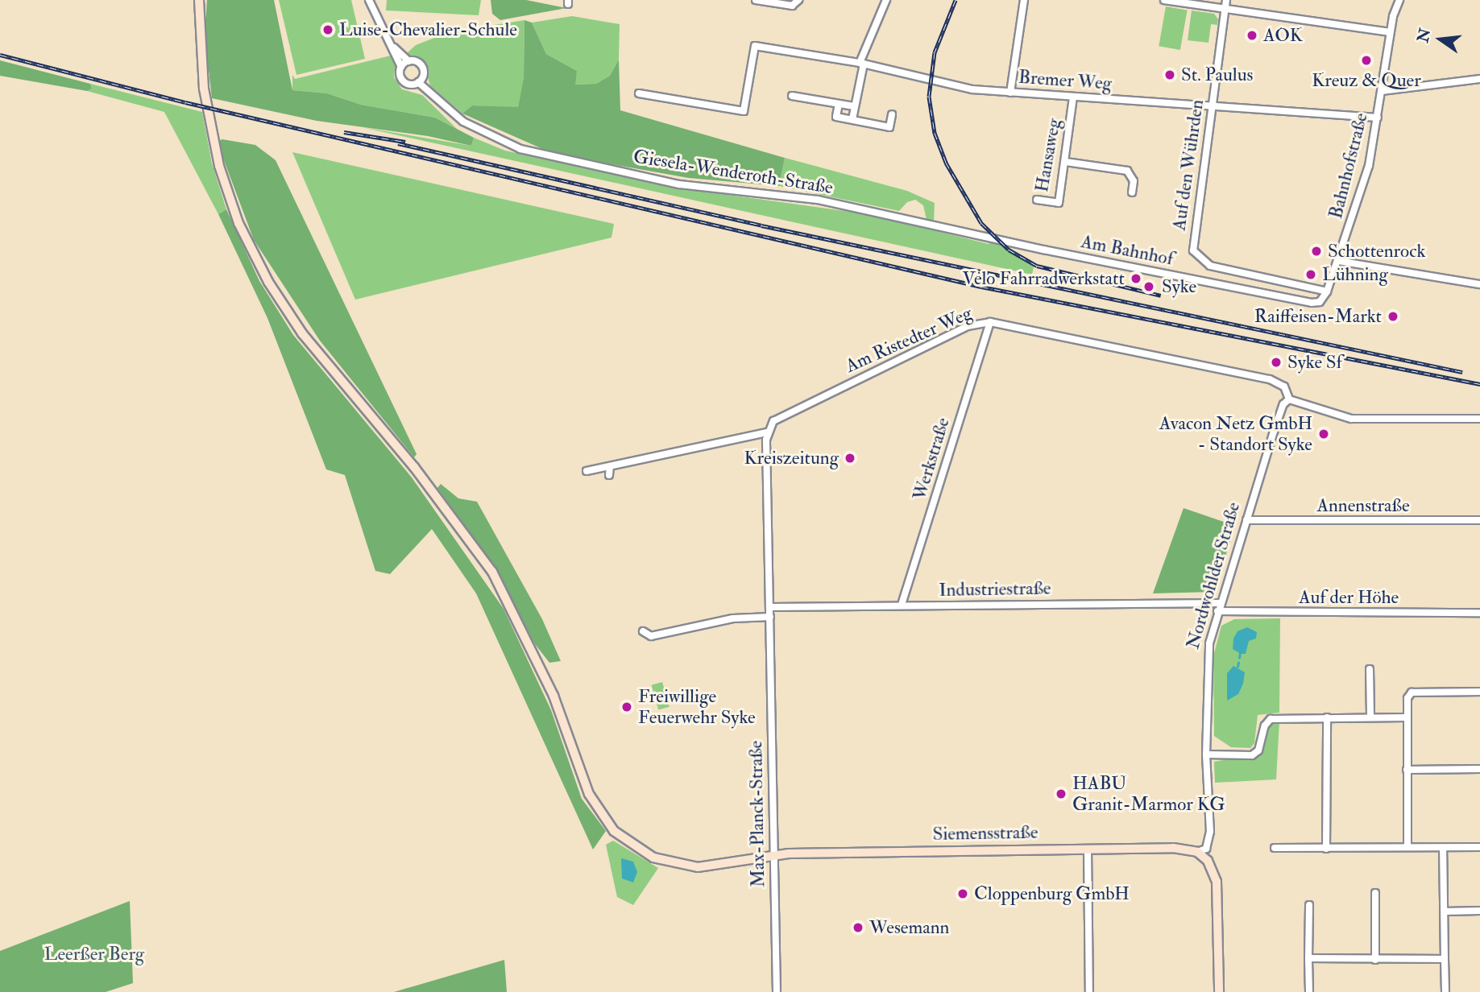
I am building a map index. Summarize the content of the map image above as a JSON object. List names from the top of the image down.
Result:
{
  "streets": {
    "main road": ["Siemensstraße"],
    "street": [
      "Bremer Weg",
      "Hansaweg",
      "Auf den Wührden",
      "Bahnhofstraße",
      "Giesela-Wenderoth-Straße",
      "Am Bahnhof",
      "Am Ristedter Weg",
      "Werkstraße",
      "Annenstraße",
      "Nordwohlder Straße",
      "Industriestraße",
      "Auf der Höhe",
      "Max-Planck-Straße"
    ]
  },
  "crossings": [
    ["Bremer Weg", "Hansaweg"],
    ["Bremer Weg", "Auf den Wührden"],
    ["Bremer Weg", "Bahnhofstraße"],
    ["Auf den Wührden", "Bahnhofstraße"],
    ["Bahnhofstraße", "Am Bahnhof"],
    ["Giesela-Wenderoth-Straße", "Am Bahnhof"],
    ["Am Ristedter Weg", "Werkstraße"],
    ["Am Ristedter Weg", "Nordwohlder Straße"],
    ["Am Ristedter Weg", "Max-Planck-Straße"],
    ["Werkstraße", "Industriestraße"],
    ["Annenstraße", "Nordwohlder Straße"],
    ["Nordwohlder Straße", "Industriestraße"],
    ["Nordwohlder Straße", "Auf der Höhe"],
    ["Nordwohlder Straße", "Siemensstraße"],
    ["Industriestraße", "Max-Planck-Straße"],
    ["Max-Planck-Straße", "Siemensstraße"]
  ],
  "parks": ["Leerßer Berg"],
  "places": [
    "Luise-Chevalier-Schule",
    "AOK",
    "Kreuz & Quer",
    "St. Paulus",
    "Schottenrock",
    "Lühning",
    "Velo Fahrradwerkstatt",
    "Syke",
    "Raiffeisen-Markt",
    "Syke Sf",
    "Avacon Netz GmbH - Standort Syke",
    "Kreiszeitung",
    "Freiwillige Feuerwehr Syke",
    "HABU Granit-Marmor KG",
    "Cloppenburg GmbH",
    "Wesemann"
  ],
  "north": "left"
}
